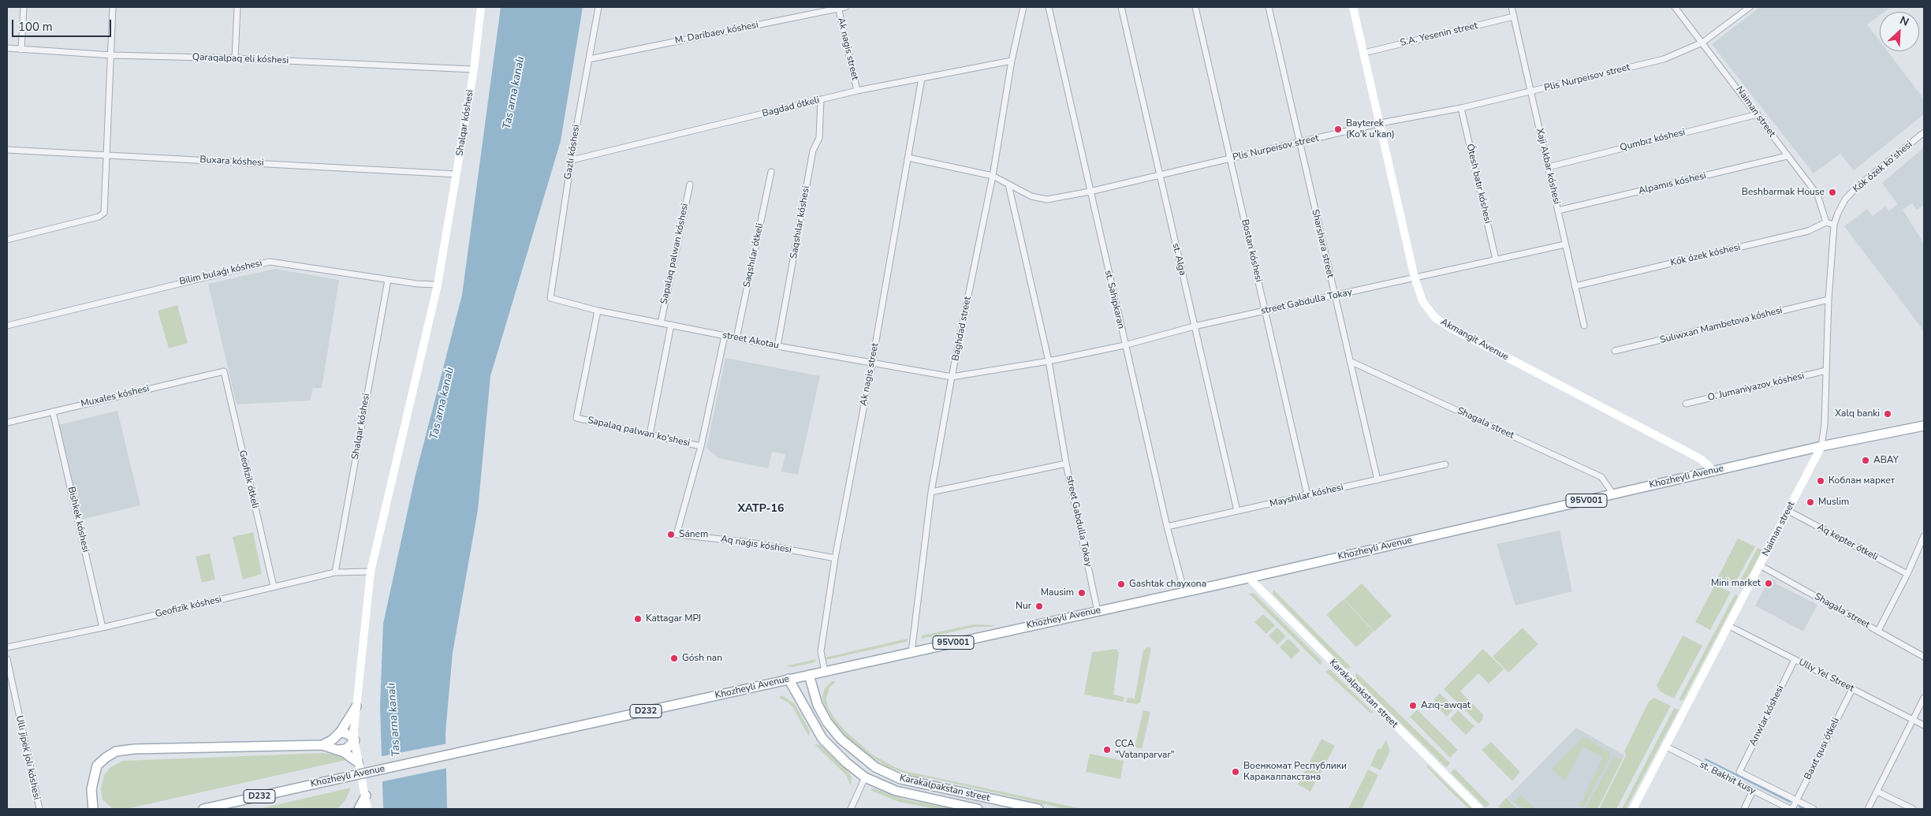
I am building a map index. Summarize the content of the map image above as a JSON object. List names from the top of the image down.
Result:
{
  "streets": {
    "main road": [
      "Khozheyli Avenue",
      "95V001",
      "Karakalpakstan street",
      "D232"
    ],
    "street": [
      "M. Daribaev kóshesi",
      "S.A. Yesenin street",
      "Ak nagis street",
      "Qaraqalpaq eli kóshesi",
      "Plis Nurpeisov street",
      "Bagdad ótkeli",
      "Naiman street",
      "Shalqar kóshesi",
      "Qumbız kóshesi",
      "Gazlı kóshesi",
      "Buxara kóshesi",
      "Xaji Akbar kóshesi",
      "Kók ózek ko'shesi",
      "Ótesh batır kóshesi",
      "Alpamıs kóshesi",
      "Saqshılar kóshesi",
      "Sharshara street",
      "Bostan kóshesi",
      "Sapalaq palwan kóshesi",
      "Saqshılar ótkeli",
      "Kók ózek kóshesi",
      "st. Alga",
      "Bilim bulaǵı kóshesi",
      "st. Sahipkaran",
      "street Gabdulla Tokay",
      "Sulıwxan Mambetova kóshesi",
      "Baghdad street",
      "Akmangit Avenue",
      "street Akotau",
      "O. Jumaniyazov kóshesi",
      "Muxales kóshesi",
      "Shagala street",
      "Sapalaq palwan ko'shesi",
      "Geofizik ótkeli",
      "Mayshılar kóshesi",
      "Bishkek kóshesi",
      "Aq kepter ótkeli",
      "Aq naǵıs kóshesi",
      "Geofizik kóshesi",
      "Ully Yel Street",
      "Arıwlar kóshesi",
      "Baxıt qusı ótkeli",
      "Ullı jipek jolı kóshesi",
      "st. Bakhit kusy"
    ]
  },
  "crossings": [
    ["M. Daribaev kóshesi", "Ak nagis street"],
    ["M. Daribaev kóshesi", "Gazlı kóshesi"],
    ["S.A. Yesenin street", "Xaji Akbar kóshesi"],
    ["S.A. Yesenin street", "Akmangit Avenue"],
    ["Ak nagis street", "Plis Nurpeisov street"],
    ["Ak nagis street", "Bagdad ótkeli"],
    ["Ak nagis street", "street Akotau"],
    ["Ak nagis street", "Khozheyli Avenue"],
    ["Ak nagis street", "Aq naǵıs kóshesi"],
    ["Qaraqalpaq eli kóshesi", "Shalqar kóshesi"],
    ["Plis Nurpeisov street", "Naiman street"],
    ["Plis Nurpeisov street", "Xaji Akbar kóshesi"],
    ["Plis Nurpeisov street", "Ótesh batır kóshesi"],
    ["Plis Nurpeisov street", "Sharshara street"],
    ["Plis Nurpeisov street", "Bostan kóshesi"],
    ["Plis Nurpeisov street", "st. Alga"],
    ["Plis Nurpeisov street", "st. Sahipkaran"],
    ["Plis Nurpeisov street", "street Gabdulla Tokay"],
    ["Plis Nurpeisov street", "Baghdad street"],
    ["Plis Nurpeisov street", "Akmangit Avenue"],
    ["Bagdad ótkeli", "Gazlı kóshesi"],
    ["Bagdad ótkeli", "Saqshılar kóshesi"],
    ["Bagdad ótkeli", "Baghdad street"],
    ["Naiman street", "Qumbız kóshesi"],
    ["Naiman street", "Kók ózek ko'shesi"],
    ["Naiman street", "Alpamıs kóshesi"],
    ["Naiman street", "Kók ózek kóshesi"],
    ["Naiman street", "Sulıwxan Mambetova kóshesi"],
    ["Naiman street", "O. Jumaniyazov kóshesi"],
    ["Naiman street", "Shagala street"],
    ["Naiman street", "Khozheyli Avenue"],
    ["Naiman street", "Aq kepter ótkeli"],
    ["Naiman street", "Ully Yel Street"],
    ["Naiman street", "st. Bakhit kusy"],
    ["Shalqar kóshesi", "Buxara kóshesi"],
    ["Shalqar kóshesi", "Bilim bulaǵı kóshesi"],
    ["Shalqar kóshesi", "Geofizik kóshesi"],
    ["Qumbız kóshesi", "Xaji Akbar kóshesi"],
    ["Gazlı kóshesi", "street Akotau"],
    ["Xaji Akbar kóshesi", "Alpamıs kóshesi"],
    ["Xaji Akbar kóshesi", "Kók ózek kóshesi"],
    ["Xaji Akbar kóshesi", "street Gabdulla Tokay"],
    ["Ótesh batır kóshesi", "street Gabdulla Tokay"],
    ["Saqshılar kóshesi", "street Akotau"],
    ["Sharshara street", "street Gabdulla Tokay"],
    ["Sharshara street", "Shagala street"],
    ["Sharshara street", "Mayshılar kóshesi"],
    ["Bostan kóshesi", "street Gabdulla Tokay"],
    ["Bostan kóshesi", "Mayshılar kóshesi"],
    ["Sapalaq palwan kóshesi", "street Akotau"],
    ["Saqshılar ótkeli", "street Akotau"],
    ["st. Alga", "street Gabdulla Tokay"],
    ["st. Alga", "Mayshılar kóshesi"],
    ["st. Sahipkaran", "street Gabdulla Tokay"],
    ["st. Sahipkaran", "Khozheyli Avenue"],
    ["st. Sahipkaran", "Mayshılar kóshesi"],
    ["street Gabdulla Tokay", "Baghdad street"],
    ["street Gabdulla Tokay", "Akmangit Avenue"],
    ["street Gabdulla Tokay", "street Akotau"],
    ["street Gabdulla Tokay", "Khozheyli Avenue"],
    ["Baghdad street", "street Akotau"],
    ["Baghdad street", "Khozheyli Avenue"],
    ["Akmangit Avenue", "Khozheyli Avenue"],
    ["street Akotau", "Sapalaq palwan ko'shesi"],
    ["Muxales kóshesi", "Geofizik ótkeli"],
    ["Muxales kóshesi", "Bishkek kóshesi"],
    ["Shagala street", "Khozheyli Avenue"],
    ["Sapalaq palwan ko'shesi", "Aq naǵıs kóshesi"],
    ["Khozheyli Avenue", "Karakalpakstan street"],
    ["Geofizik ótkeli", "Geofizik kóshesi"],
    ["Bishkek kóshesi", "Geofizik kóshesi"],
    ["Ully Yel Street", "Arıwlar kóshesi"],
    ["Ully Yel Street", "Baxıt qusı ótkeli"],
    ["Arıwlar kóshesi", "st. Bakhit kusy"],
    ["Baxıt qusı ótkeli", "st. Bakhit kusy"]
  ],
  "districts": ["XATP-16"],
  "water": ["Tas arna kanalı"],
  "places": [
    "Bayterek (Ko'k u'kan)",
    "Beshbarmak House",
    "Xalq banki",
    "ABAY",
    "Коблан маркет",
    "Muslim",
    "Sánem",
    "Mini market",
    "Gashtak chayxona",
    "Mausim",
    "Nur",
    "Kattagar MPJ",
    "Gósh nan",
    "Azıq-awqat",
    "CCA \"Vatanparvar\"",
    "Военкомат Республики Каракалпакстана"
  ],
  "scale_bar": "100 m",
  "north": "top right"
}
